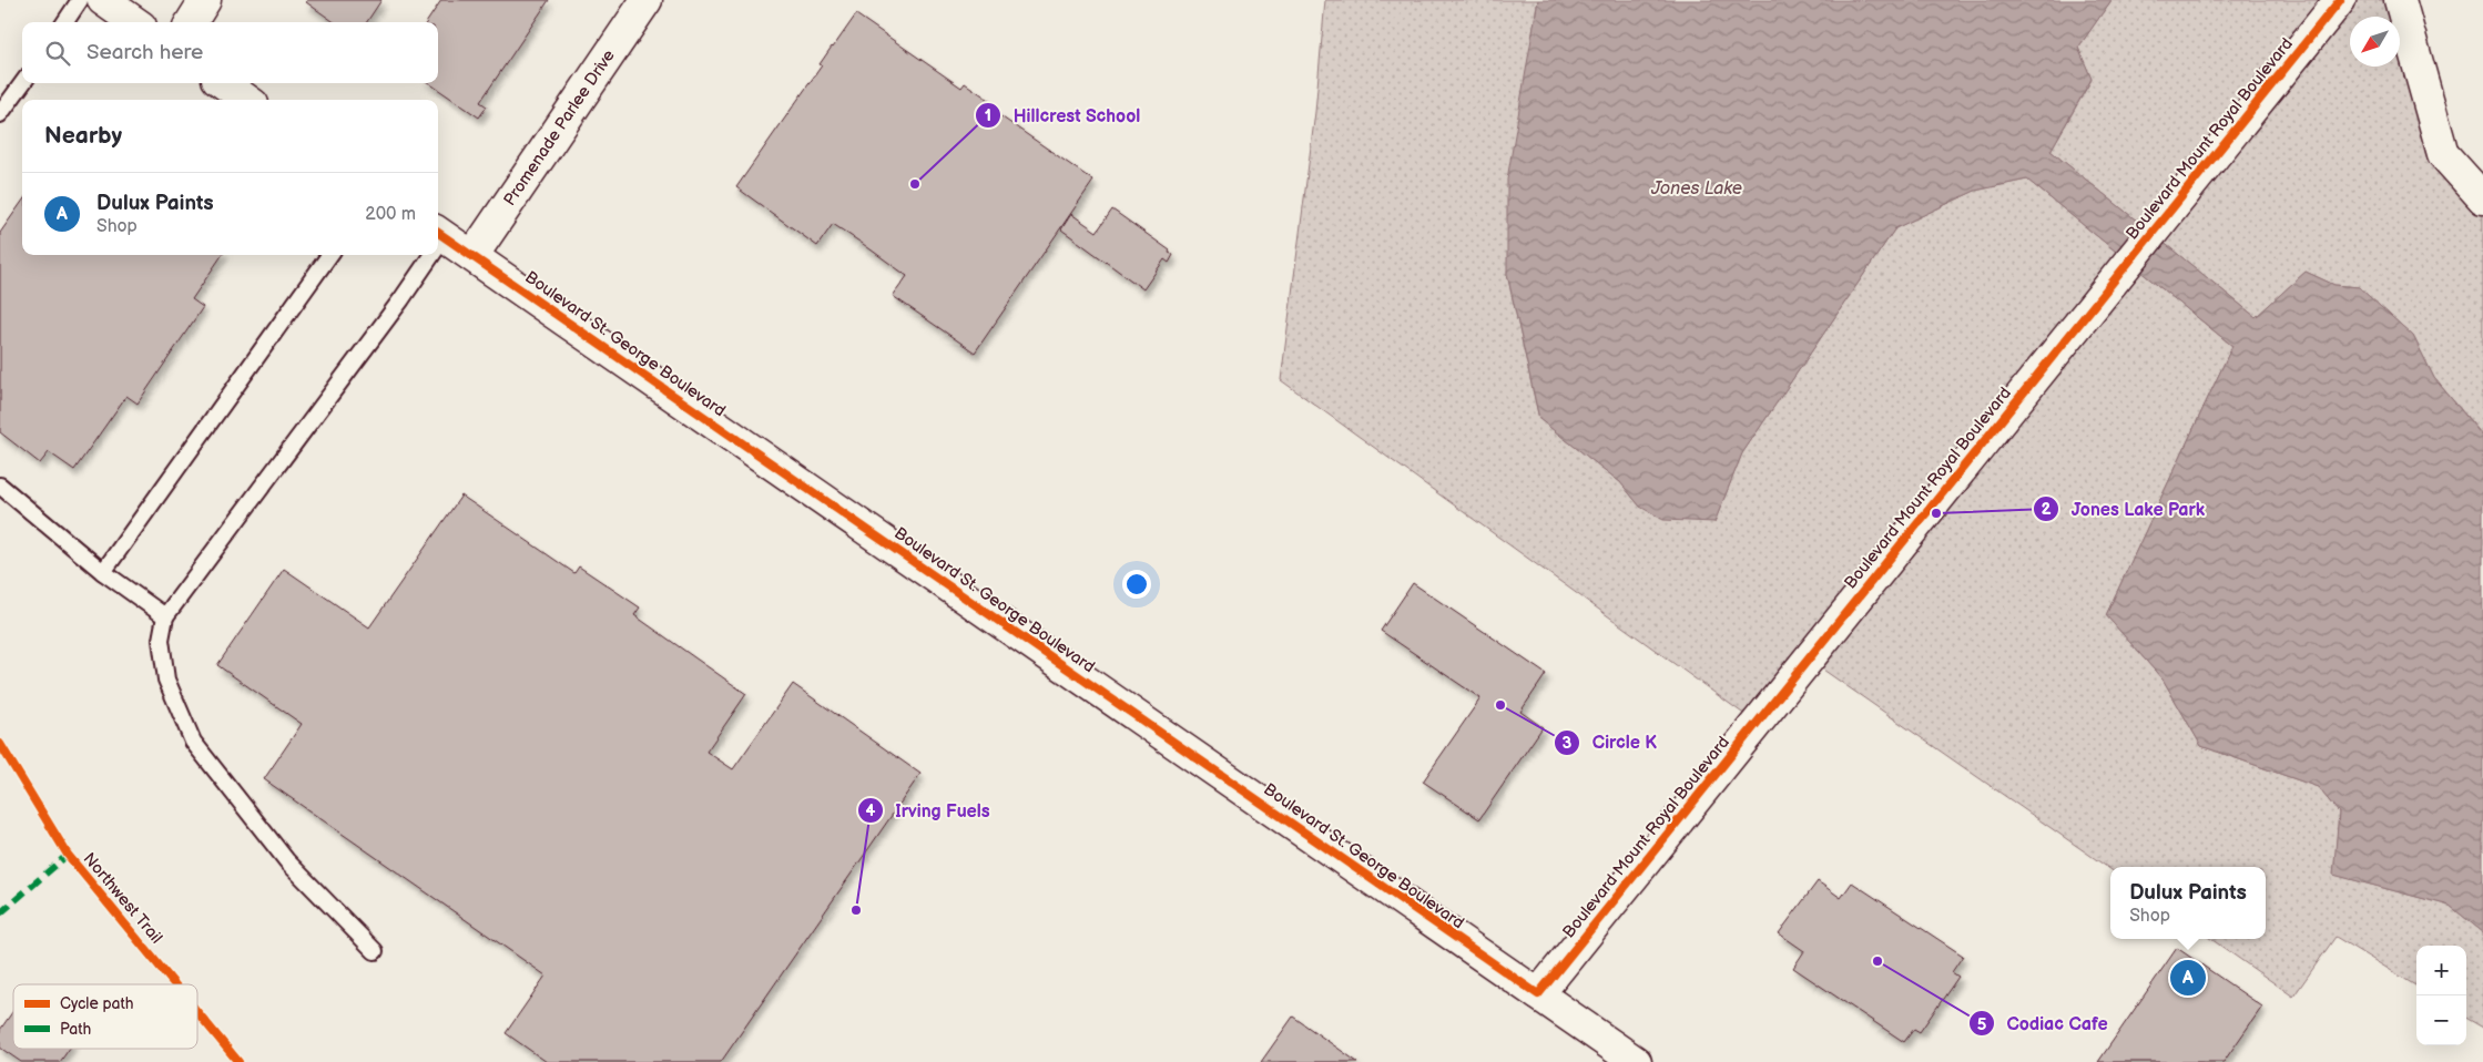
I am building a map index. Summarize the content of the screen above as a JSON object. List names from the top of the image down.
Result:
{
  "streets": {
    "street": ["Promenade Parlee Drive", "Boulevard Mount Royal Boulevard", "Boulevard St. George Boulevard"],
    "cycle path": ["Northwest Trail"]
  },
  "crossings": [
    ["Promenade Parlee Drive", "Boulevard St. George Boulevard"],
    ["Boulevard Mount Royal Boulevard", "Boulevard St. George Boulevard"]
  ],
  "water": ["Jones Lake"],
  "places": [
    "Hillcrest School",
    "Jones Lake Park",
    "Circle K",
    "Irving Fuels",
    "Codiac Cafe"
  ],
  "legend": ["Cycle path", "Path"],
  "north": "bottom left",
  "page": {
    "search": "Search here",
    "heading": "Nearby",
    "list": [
      {
        "mark": "A",
        "name": "Dulux Paints",
        "note": "Shop",
        "value": "200 m"
      }
    ],
    "popup": ["Dulux Paints", "Shop"],
    "map_buttons": ["+", "−"],
    "pins": "A"
  }
}
